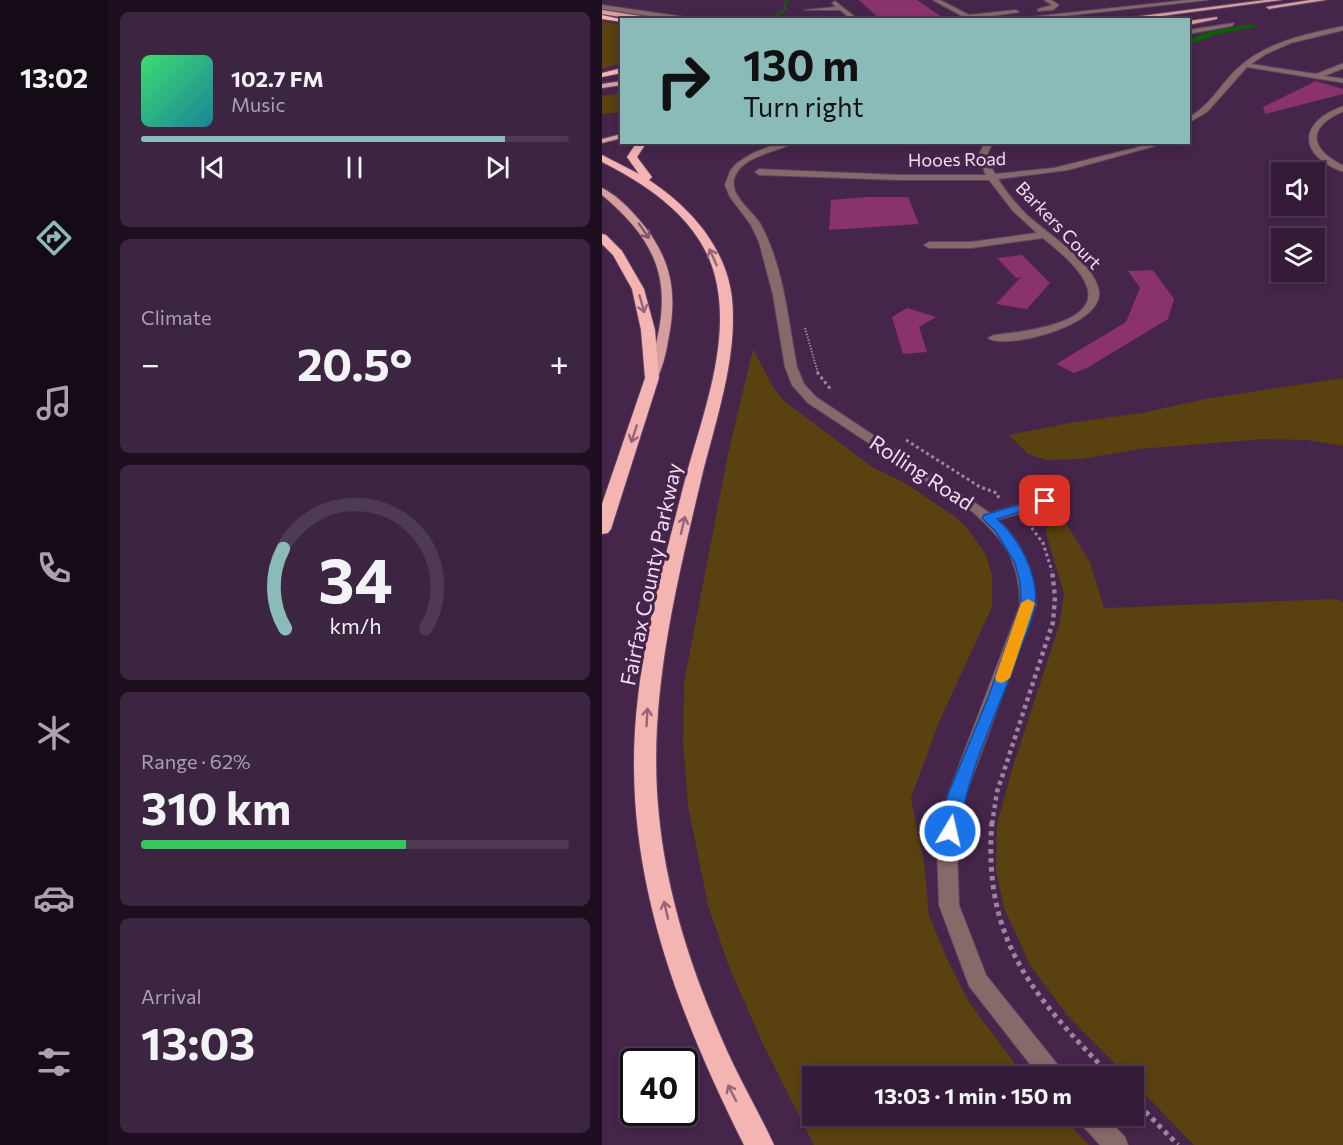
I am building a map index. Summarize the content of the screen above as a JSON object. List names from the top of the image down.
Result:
{
  "streets": {
    "highway": ["Fairfax County Parkway"],
    "street": ["Hooes Road", "Barkers Court", "Rolling Road"]
  },
  "crossings": [
    ["Hooes Road", "Barkers Court"]
  ],
  "page": {
    "tabs": "13:02",
    "turn": ["130 m", "Turn right"],
    "song": ["102.7 FM", "Music"],
    "tile": [
      "Climate",
      ["Range · 62%", "310 km"],
      ["Arrival", "13:03"]
    ],
    "heat": ["−", "20.5°", "+"],
    "limit": "40",
    "trip": "13:03 · 1 min · 150 m",
    "gauge": ["34", "km/h"]
  }
}
